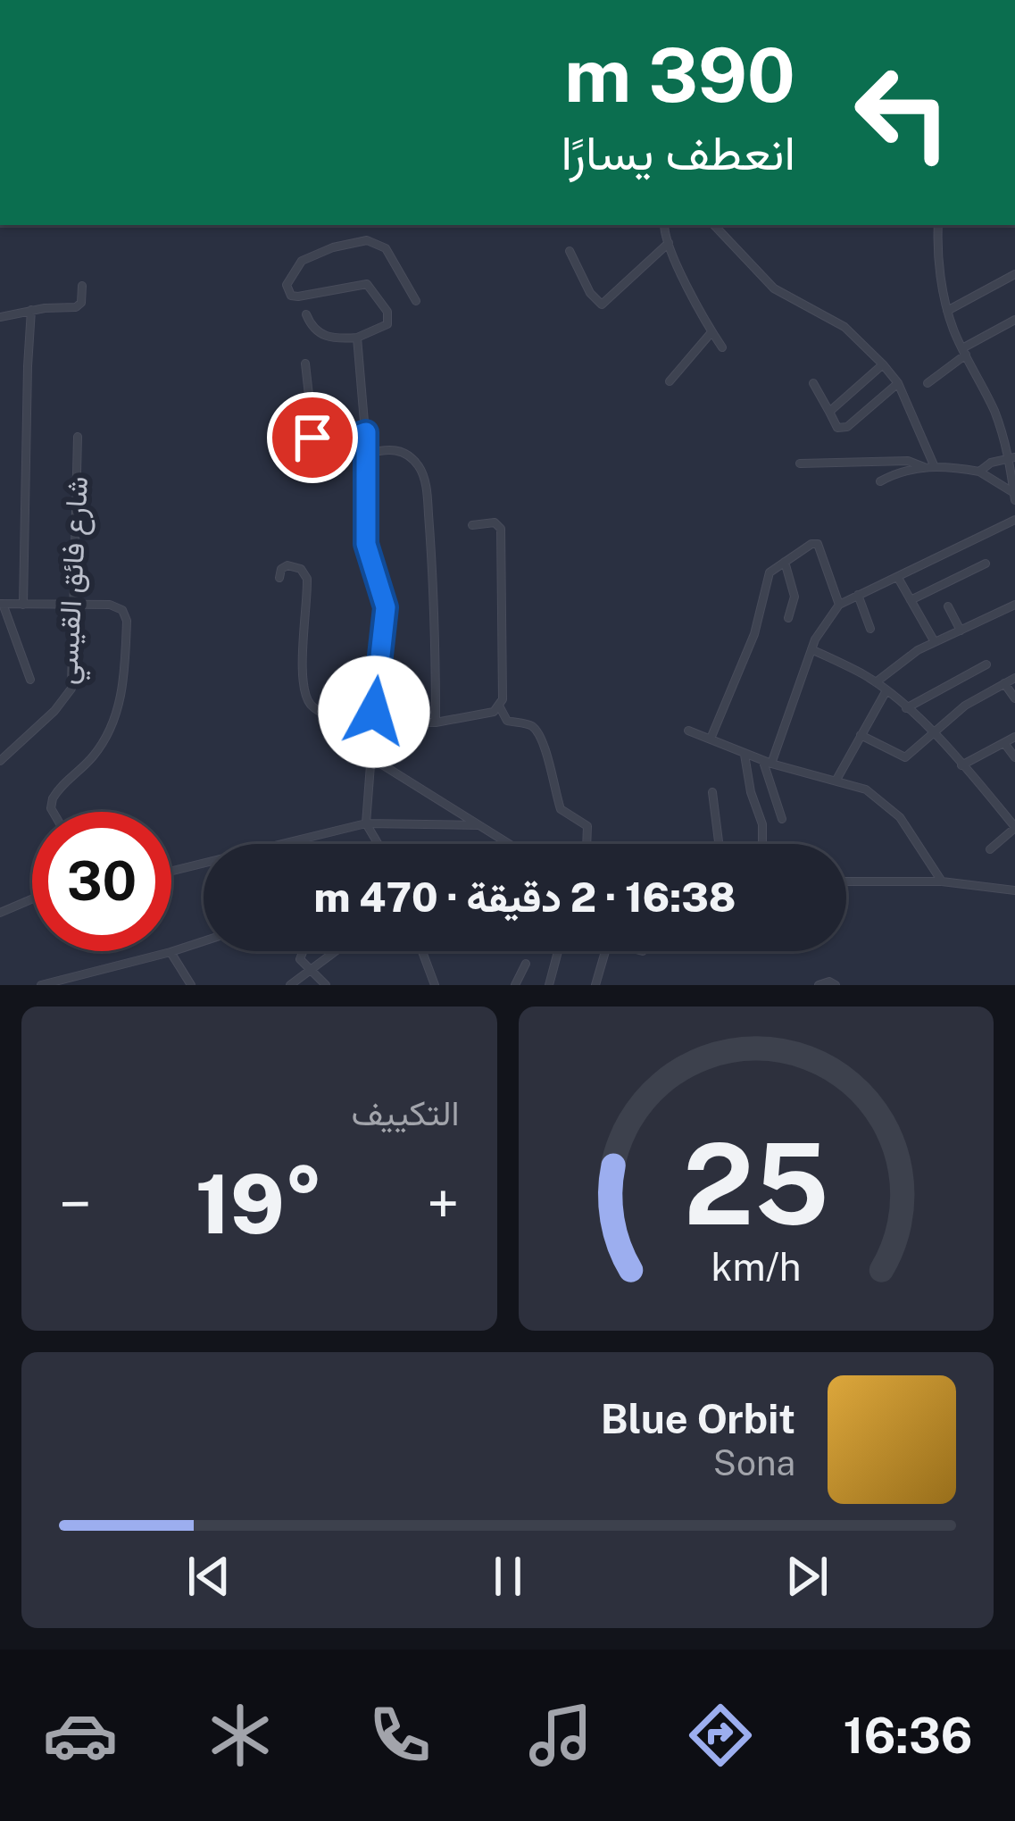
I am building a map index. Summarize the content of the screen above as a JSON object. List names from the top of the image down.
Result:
{
  "streets": {
    "street": ["شارع فائق القيسي"]
  },
  "page": {
    "turn": ["390 m", "انعطف يسارًا"],
    "limit": "30",
    "trip": "16:38 · 2 دقيقة · 470 m",
    "tile": "التكييف",
    "heat": ["−", "19°", "+"],
    "song": ["Blue Orbit", "Sona"],
    "tabs": "16:36",
    "gauge": ["25", "km/h"]
  }
}
